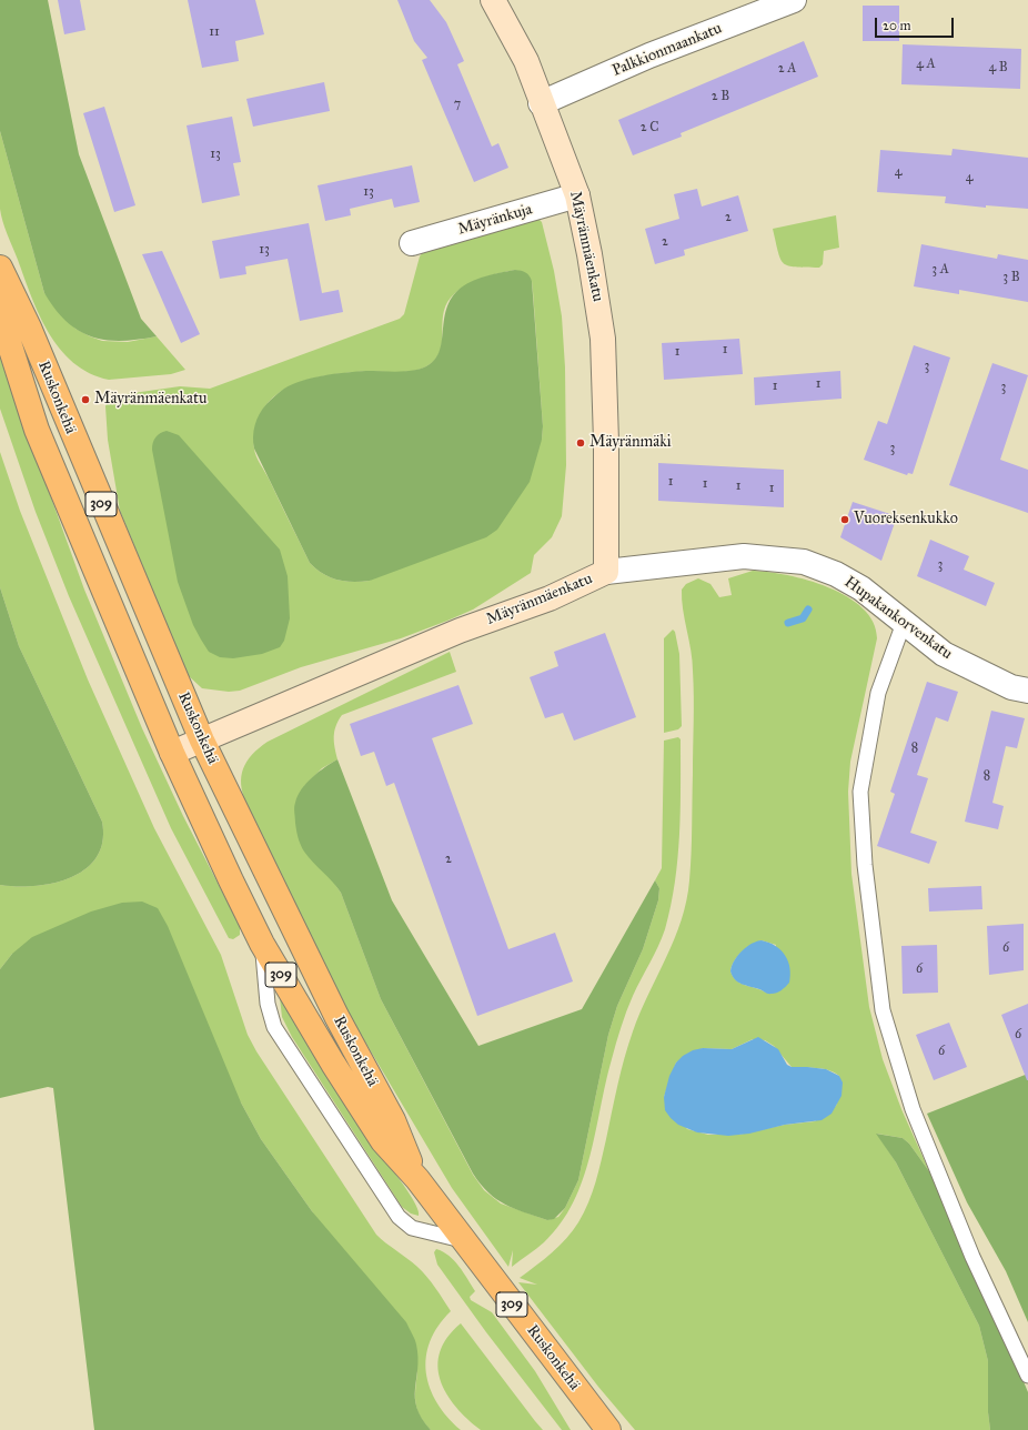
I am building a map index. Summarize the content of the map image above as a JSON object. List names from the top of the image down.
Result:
{
  "streets": {
    "main road": ["Ruskonkehä", "309"],
    "street": [
      "Palkkionmaankatu",
      "Mäyränkuja",
      "Mäyränmäenkatu",
      "Hupakankorvenkatu"
    ]
  },
  "crossings": [
    ["Palkkionmaankatu", "Mäyränmäenkatu"],
    ["Mäyränkuja", "Mäyränmäenkatu"],
    ["Mäyränmäenkatu", "Ruskonkehä"],
    ["Mäyränmäenkatu", "Hupakankorvenkatu"]
  ],
  "places": ["Mäyränmäenkatu", "Mäyränmäki", "Vuoreksenkukko"],
  "house_numbers": [
    "11",
    "4 A",
    "4 B",
    "2 A",
    "2 B",
    "7",
    "2 C",
    "13",
    "4",
    "4",
    "13",
    "2",
    "2",
    "13",
    "3 A",
    "3 B",
    "1",
    "1",
    "3",
    "1",
    "1",
    "3",
    "3",
    "1",
    "1",
    "1",
    "1",
    "3",
    "8",
    "8",
    "2",
    "6",
    "6",
    "6",
    "6"
  ],
  "scale_bar": "20 m"
}
